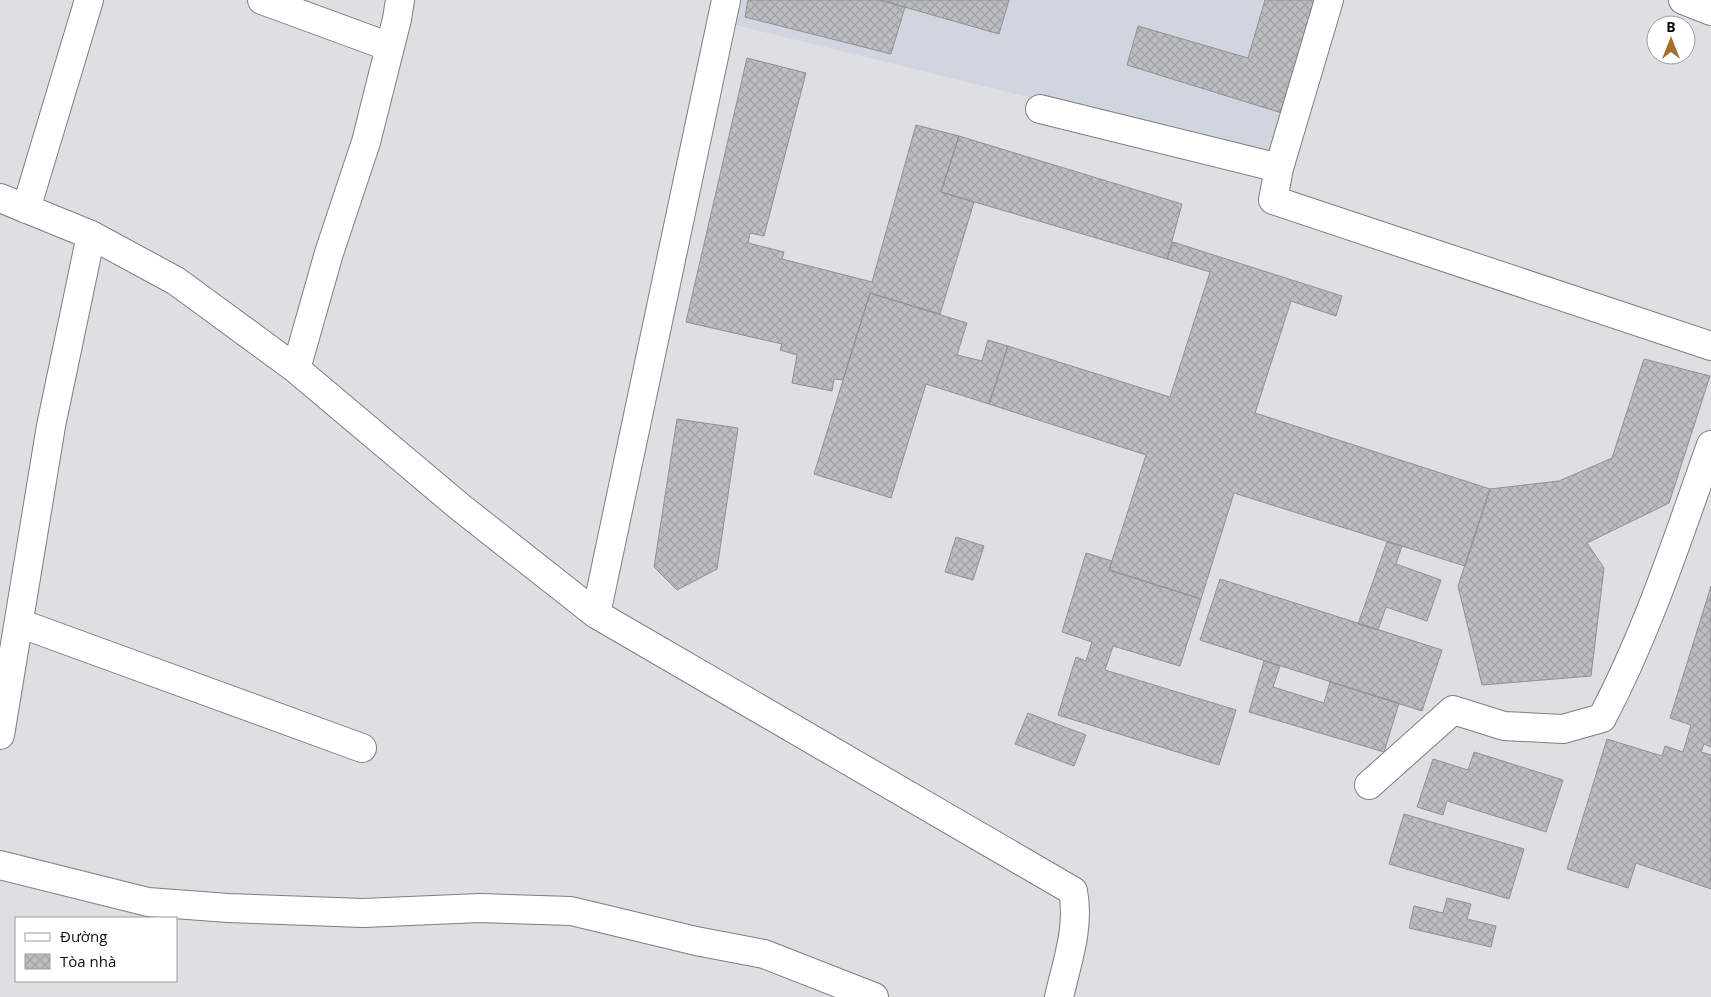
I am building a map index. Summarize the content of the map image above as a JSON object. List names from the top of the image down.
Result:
{
  "legend": ["Đường", "Tòa nhà"],
  "north": "top"
}
